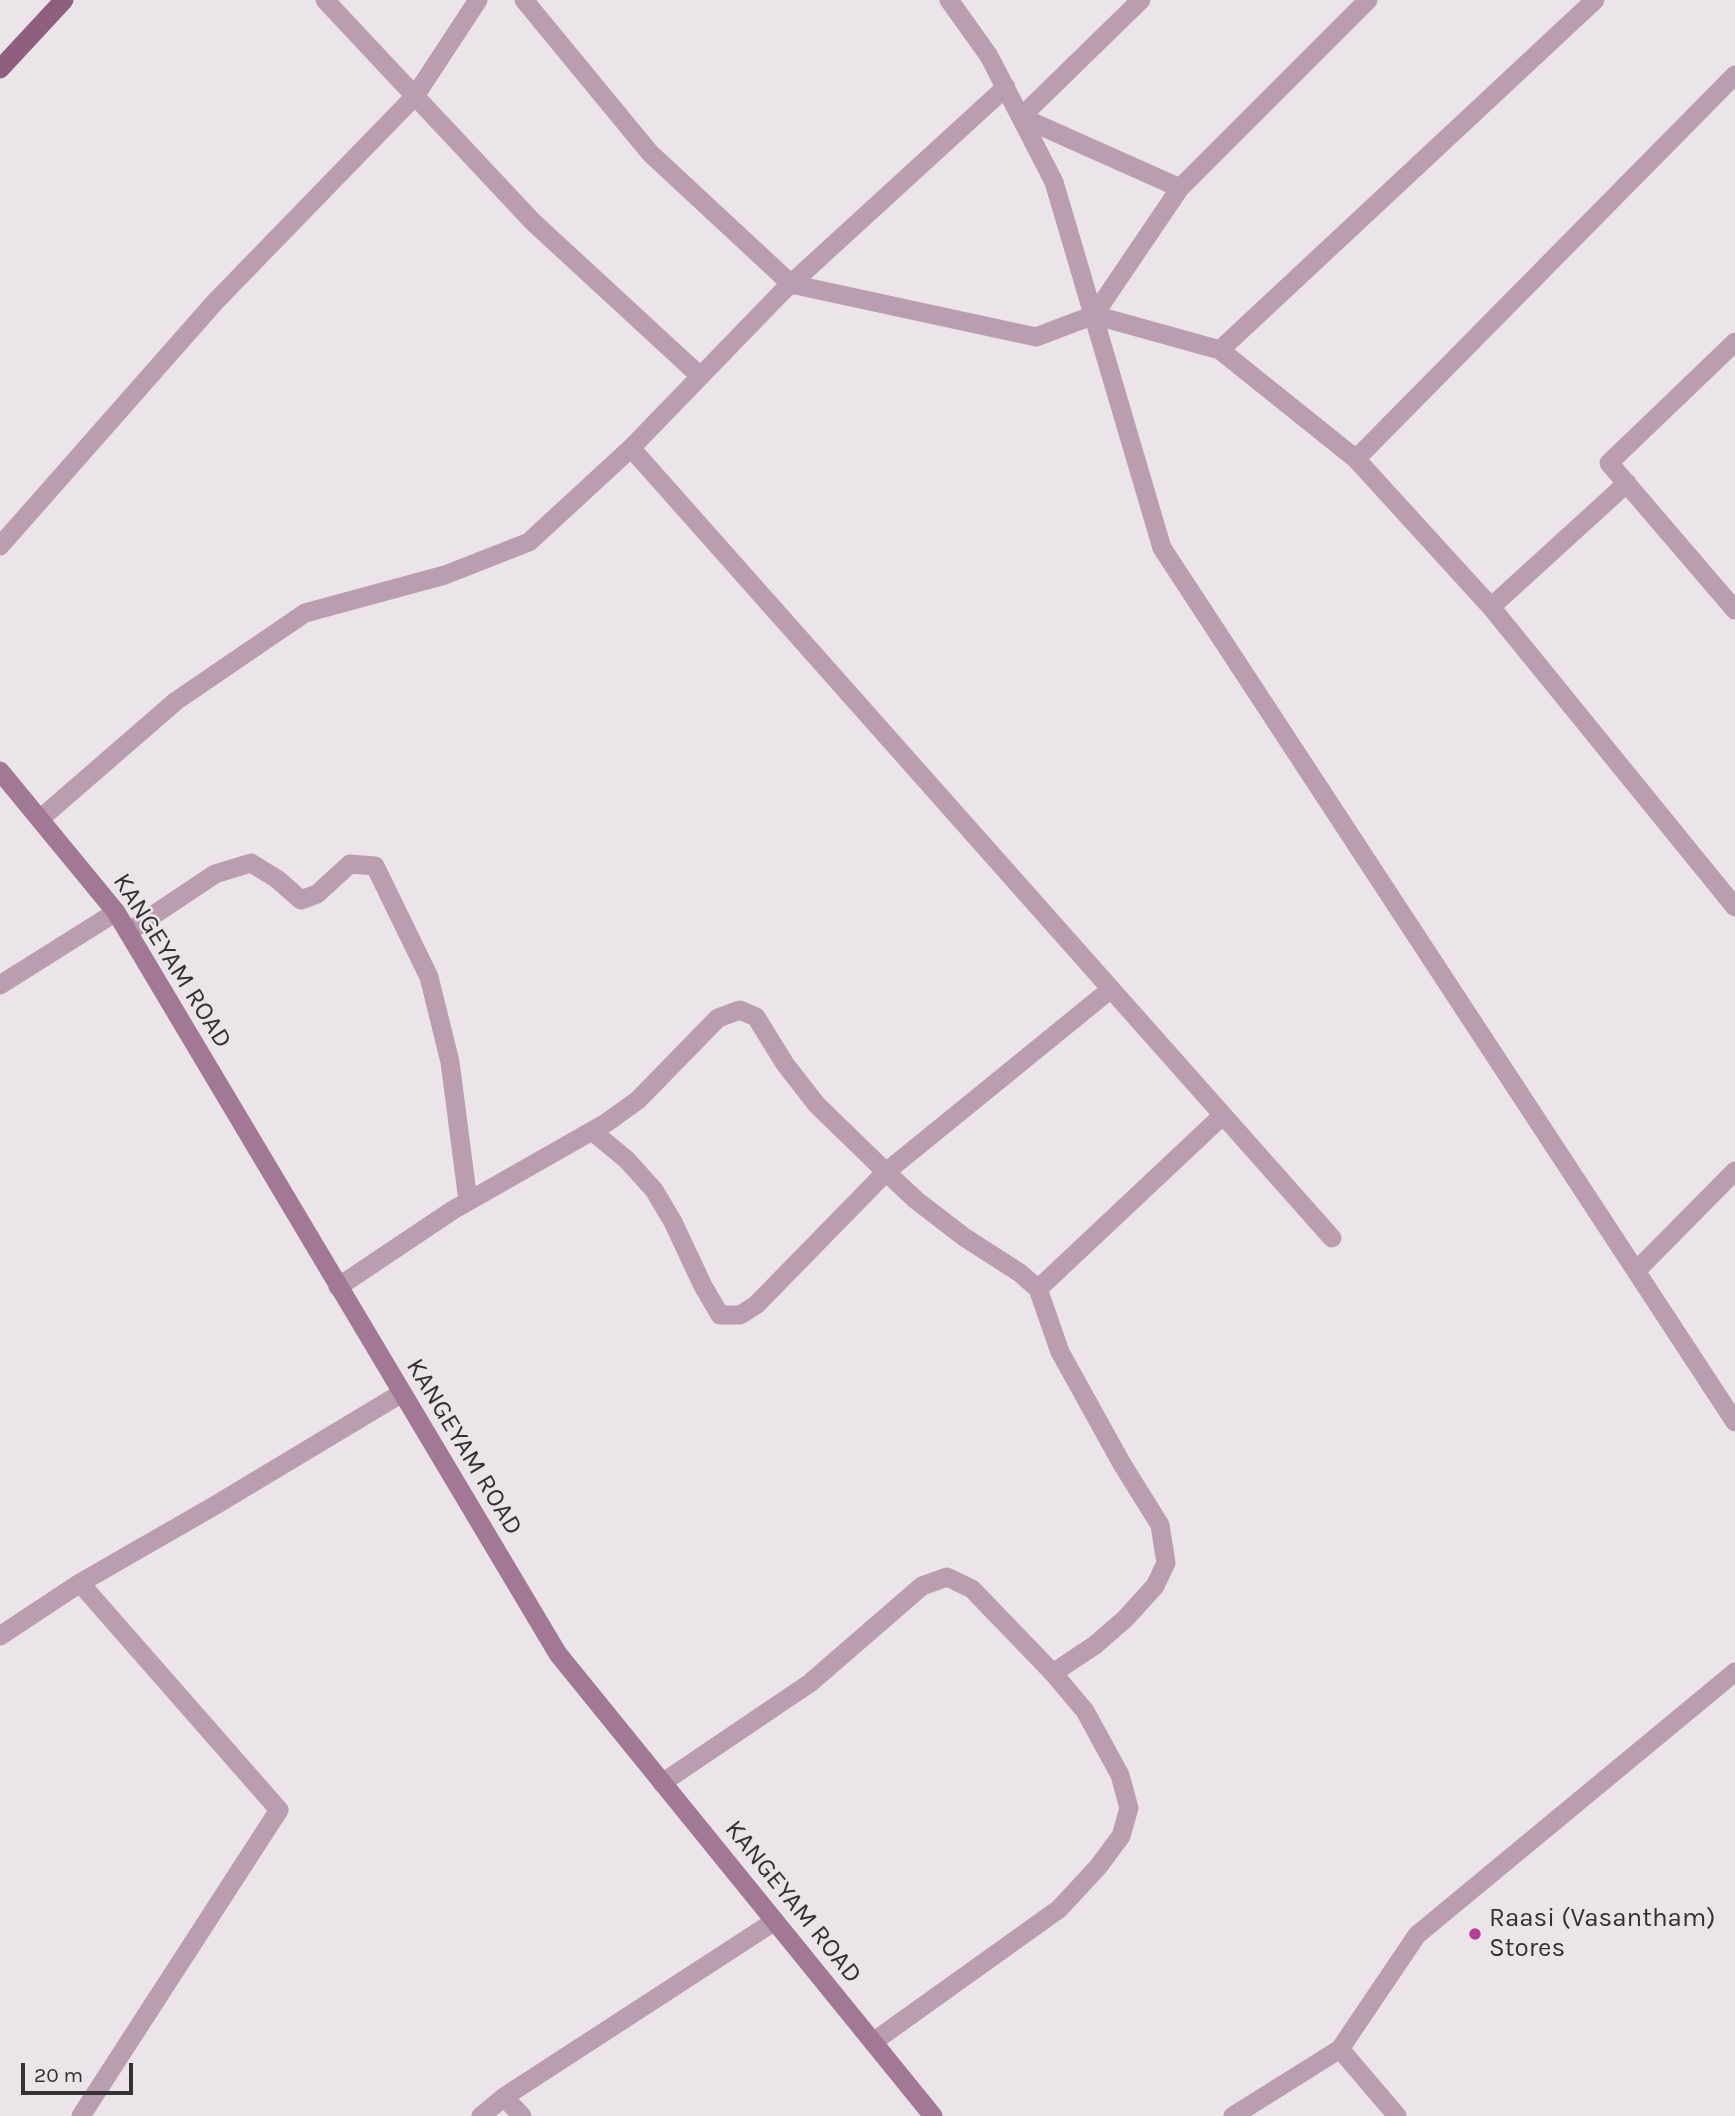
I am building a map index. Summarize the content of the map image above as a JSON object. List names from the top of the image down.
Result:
{
  "streets": {
    "main road": ["KANGEYAM ROAD"]
  },
  "places": ["Raasi (Vasantham) Stores"],
  "scale_bar": "20 m"
}
